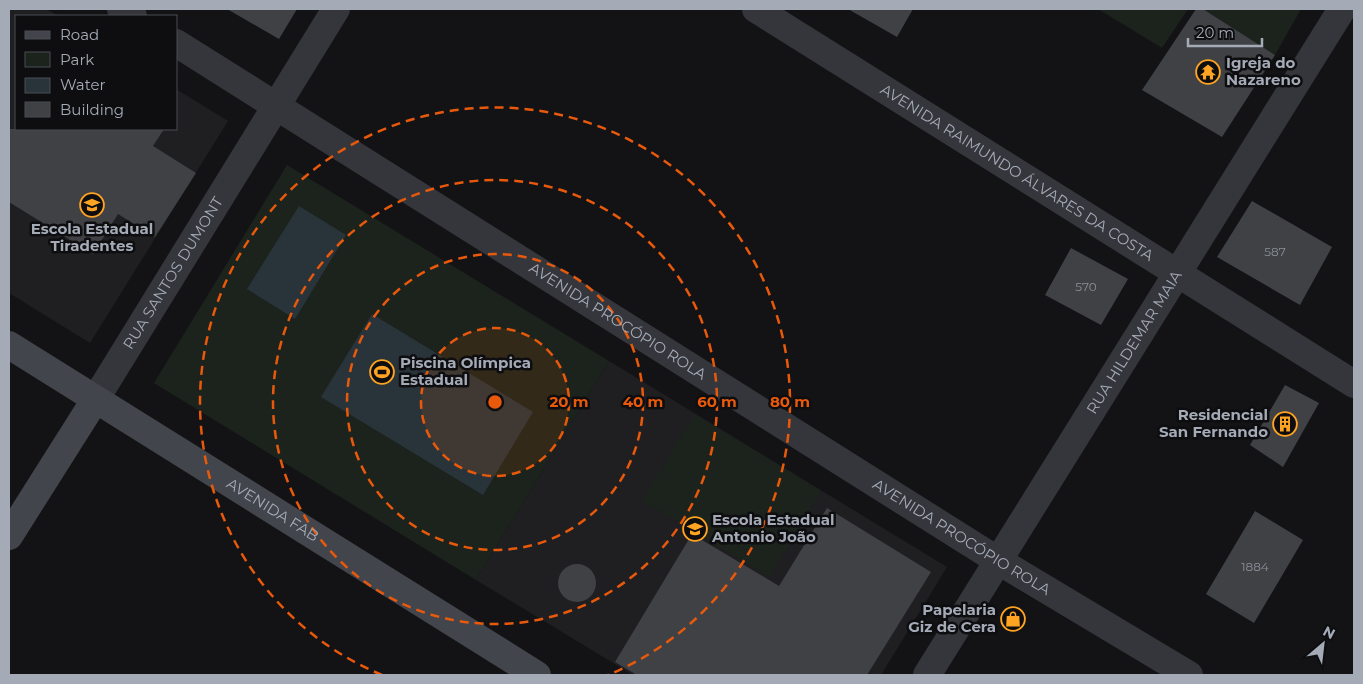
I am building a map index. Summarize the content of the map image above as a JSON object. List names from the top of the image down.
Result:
{
  "streets": {
    "main road": ["RUA SANTOS DUMONT", "AVENIDA FAB"],
    "street": ["AVENIDA RAIMUNDO ÁLVARES DA COSTA", "AVENIDA PROCÓPIO ROLA", "RUA HILDEMAR MAIA"]
  },
  "crossings": [
    ["AVENIDA RAIMUNDO ÁLVARES DA COSTA", "RUA HILDEMAR MAIA"],
    ["RUA SANTOS DUMONT", "AVENIDA PROCÓPIO ROLA"],
    ["RUA SANTOS DUMONT", "AVENIDA FAB"],
    ["AVENIDA PROCÓPIO ROLA", "RUA HILDEMAR MAIA"]
  ],
  "places": {
    "temple": ["Igreja do Nazareno"],
    "school or university": ["Escola Estadual Tiradentes", "Escola Estadual Antonio João"],
    "sports": ["Piscina Olímpica Estadual"],
    "building": ["Residencial San Fernando"],
    "shop": ["Papelaria Giz de Cera"]
  },
  "house_numbers": ["587", "570", "1884"],
  "legend": [
    "Road",
    "Park",
    "Water",
    "Building"
  ],
  "scale_bar": "20 m",
  "north": "top right",
  "rings": [
    "20 m",
    "40 m",
    "60 m",
    "80 m"
  ]
}
